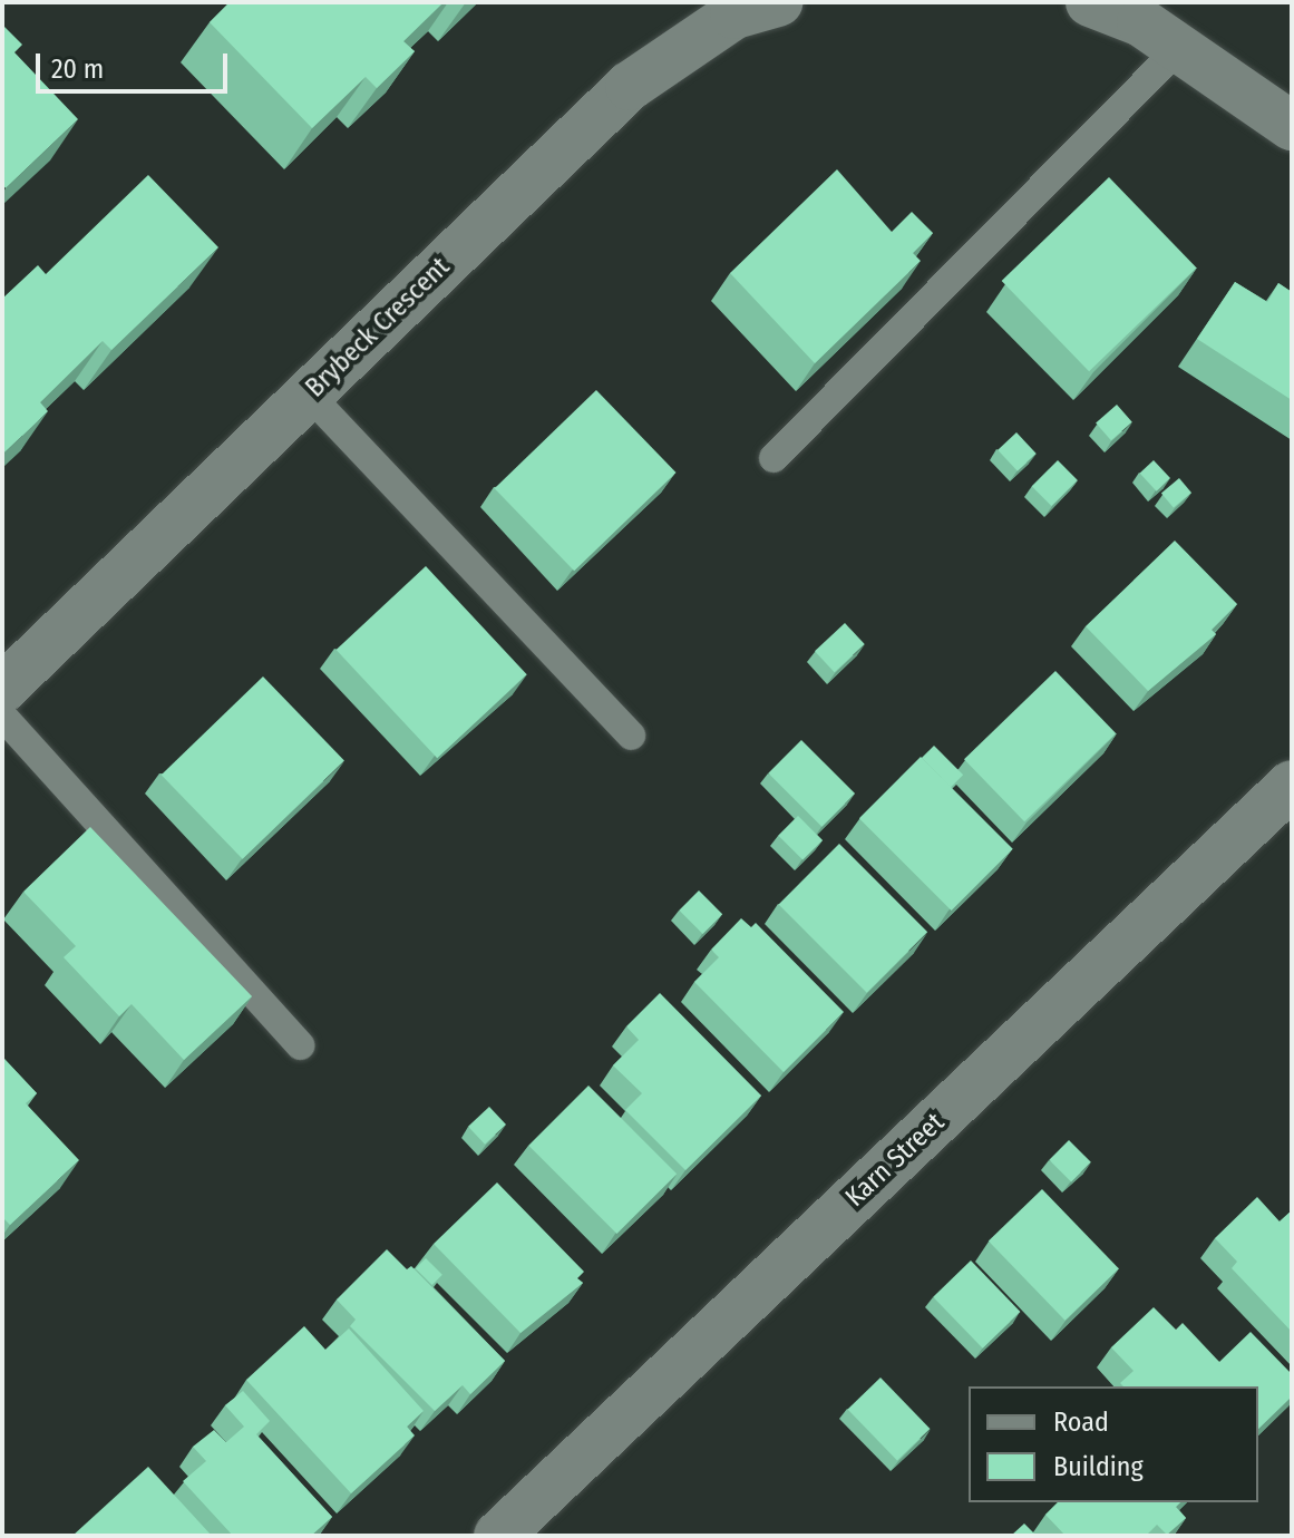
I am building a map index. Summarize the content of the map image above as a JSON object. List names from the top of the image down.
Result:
{
  "streets": {
    "street": ["Brybeck Crescent", "Karn Street"]
  },
  "legend": ["Road", "Building"],
  "scale_bar": "20 m"
}
